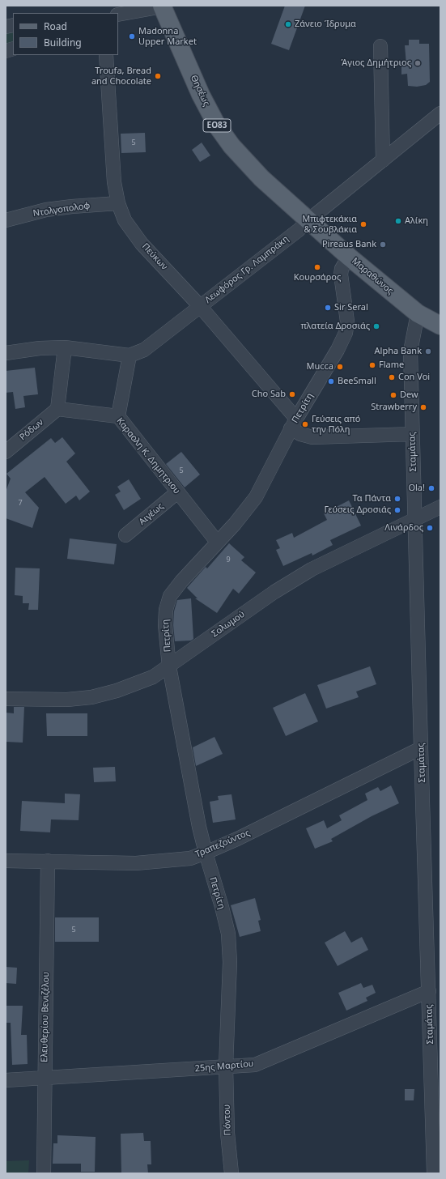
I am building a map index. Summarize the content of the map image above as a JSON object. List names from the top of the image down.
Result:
{
  "streets": {
    "main road": ["Θησέως", "ΕΟ83", "Μαραθώνος"],
    "street": [
      "Ντολγοπολοφ",
      "Πεύκων",
      "Λεωφόρος Γρ. Λαμπράκη",
      "Πετρίτη",
      "Ρόδων",
      "Σταμάτας",
      "Καραολη Κ. Δημητριου",
      "Αιγέως",
      "Σολωμού",
      "Τραπεζούντος",
      "Ελευθερίου Βενιζέλου",
      "25ης Μαρτίου",
      "Πόντου"
    ]
  },
  "crossings": [
    ["Θησέως", "Λεωφόρος Γρ. Λαμπράκη"],
    ["Θησέως", "Μαραθώνος"],
    ["Ντολγοπολοφ", "Πεύκων"],
    ["Πεύκων", "Λεωφόρος Γρ. Λαμπράκη"],
    ["Πεύκων", "Πετρίτη"],
    ["Λεωφόρος Γρ. Λαμπράκη", "Μαραθώνος"],
    ["Μαραθώνος", "Πετρίτη"],
    ["Μαραθώνος", "Σταμάτας"],
    ["Πετρίτη", "Καραολη Κ. Δημητριου"],
    ["Πετρίτη", "Σολωμού"],
    ["Πετρίτη", "Τραπεζούντος"],
    ["Πετρίτη", "25ης Μαρτίου"],
    ["Πετρίτη", "Πόντου"],
    ["Ρόδων", "Καραολη Κ. Δημητριου"],
    ["Σταμάτας", "Σολωμού"],
    ["Σταμάτας", "Τραπεζούντος"],
    ["Σταμάτας", "25ης Μαρτίου"],
    ["Καραολη Κ. Δημητριου", "Αιγέως"],
    ["Τραπεζούντος", "Ελευθερίου Βενιζέλου"],
    ["Ελευθερίου Βενιζέλου", "25ης Μαρτίου"],
    ["25ης Μαρτίου", "Πόντου"]
  ],
  "places": [
    "Ζάνειο Ίδρυμα",
    "Madonna Upper Market",
    "Άγιος Δημήτριος",
    "Troufa, Bread and Chocolate",
    "Αλίκη",
    "Μπιφτεκάκια & Σουβλάκια",
    "Pireaus Bank",
    "Κουρσάρος",
    "Sir Seral",
    "πλατεία Δροσιάς",
    "Alpha Bank",
    "Flame",
    "Mucca",
    "Con Voi",
    "BeeSmall",
    "Cho Sab",
    "Dew",
    "Strawberry",
    "Γεύσεις από την Πόλη",
    "Ola!",
    "Τα Πάντα",
    "Γεύσεις Δροσιάς",
    "Λινάρδος"
  ],
  "house_numbers": [
    "5",
    "5",
    "7",
    "9",
    "5"
  ],
  "legend": ["Road", "Building"]
}
